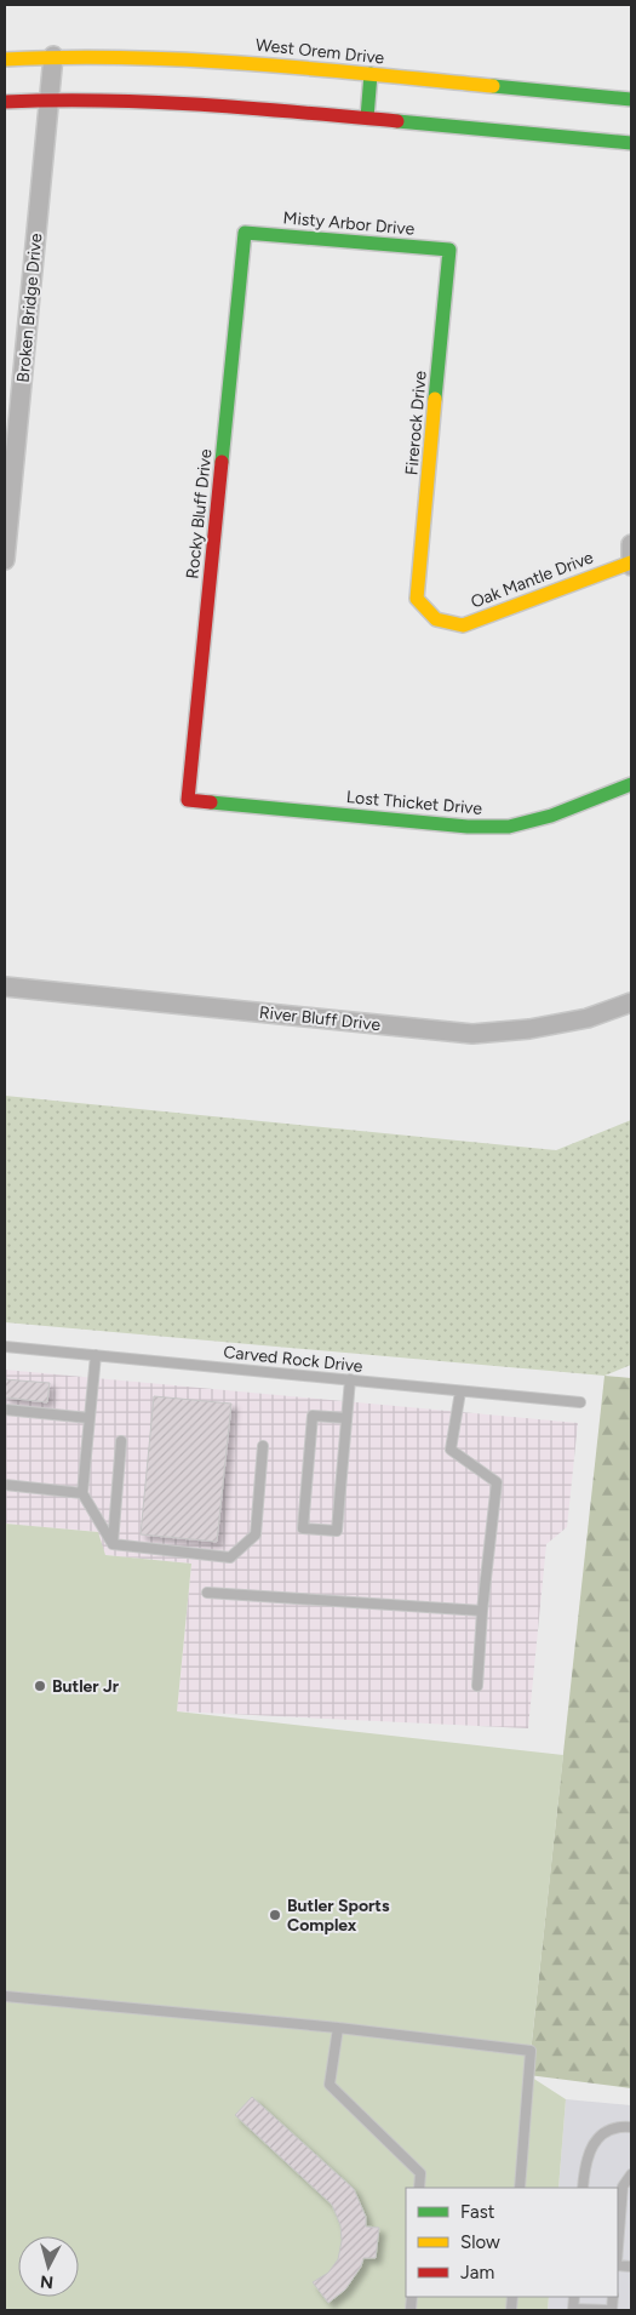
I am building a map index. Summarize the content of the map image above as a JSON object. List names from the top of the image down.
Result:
{
  "streets": {
    "street": [
      "West Orem Drive",
      "Misty Arbor Drive",
      "Broken Bridge Drive",
      "Firerock Drive",
      "Rocky Bluff Drive",
      "Oak Mantle Drive",
      "Lost Thicket Drive",
      "River Bluff Drive"
    ],
    "lane": ["Carved Rock Drive"]
  },
  "crossings": [
    ["West Orem Drive", "Broken Bridge Drive"],
    ["Misty Arbor Drive", "Firerock Drive"],
    ["Misty Arbor Drive", "Rocky Bluff Drive"],
    ["Firerock Drive", "Oak Mantle Drive"],
    ["Rocky Bluff Drive", "Lost Thicket Drive"]
  ],
  "places": ["Butler Jr", "Butler Sports Complex"],
  "legend": ["Fast", "Slow", "Jam"],
  "north": "bottom"
}
